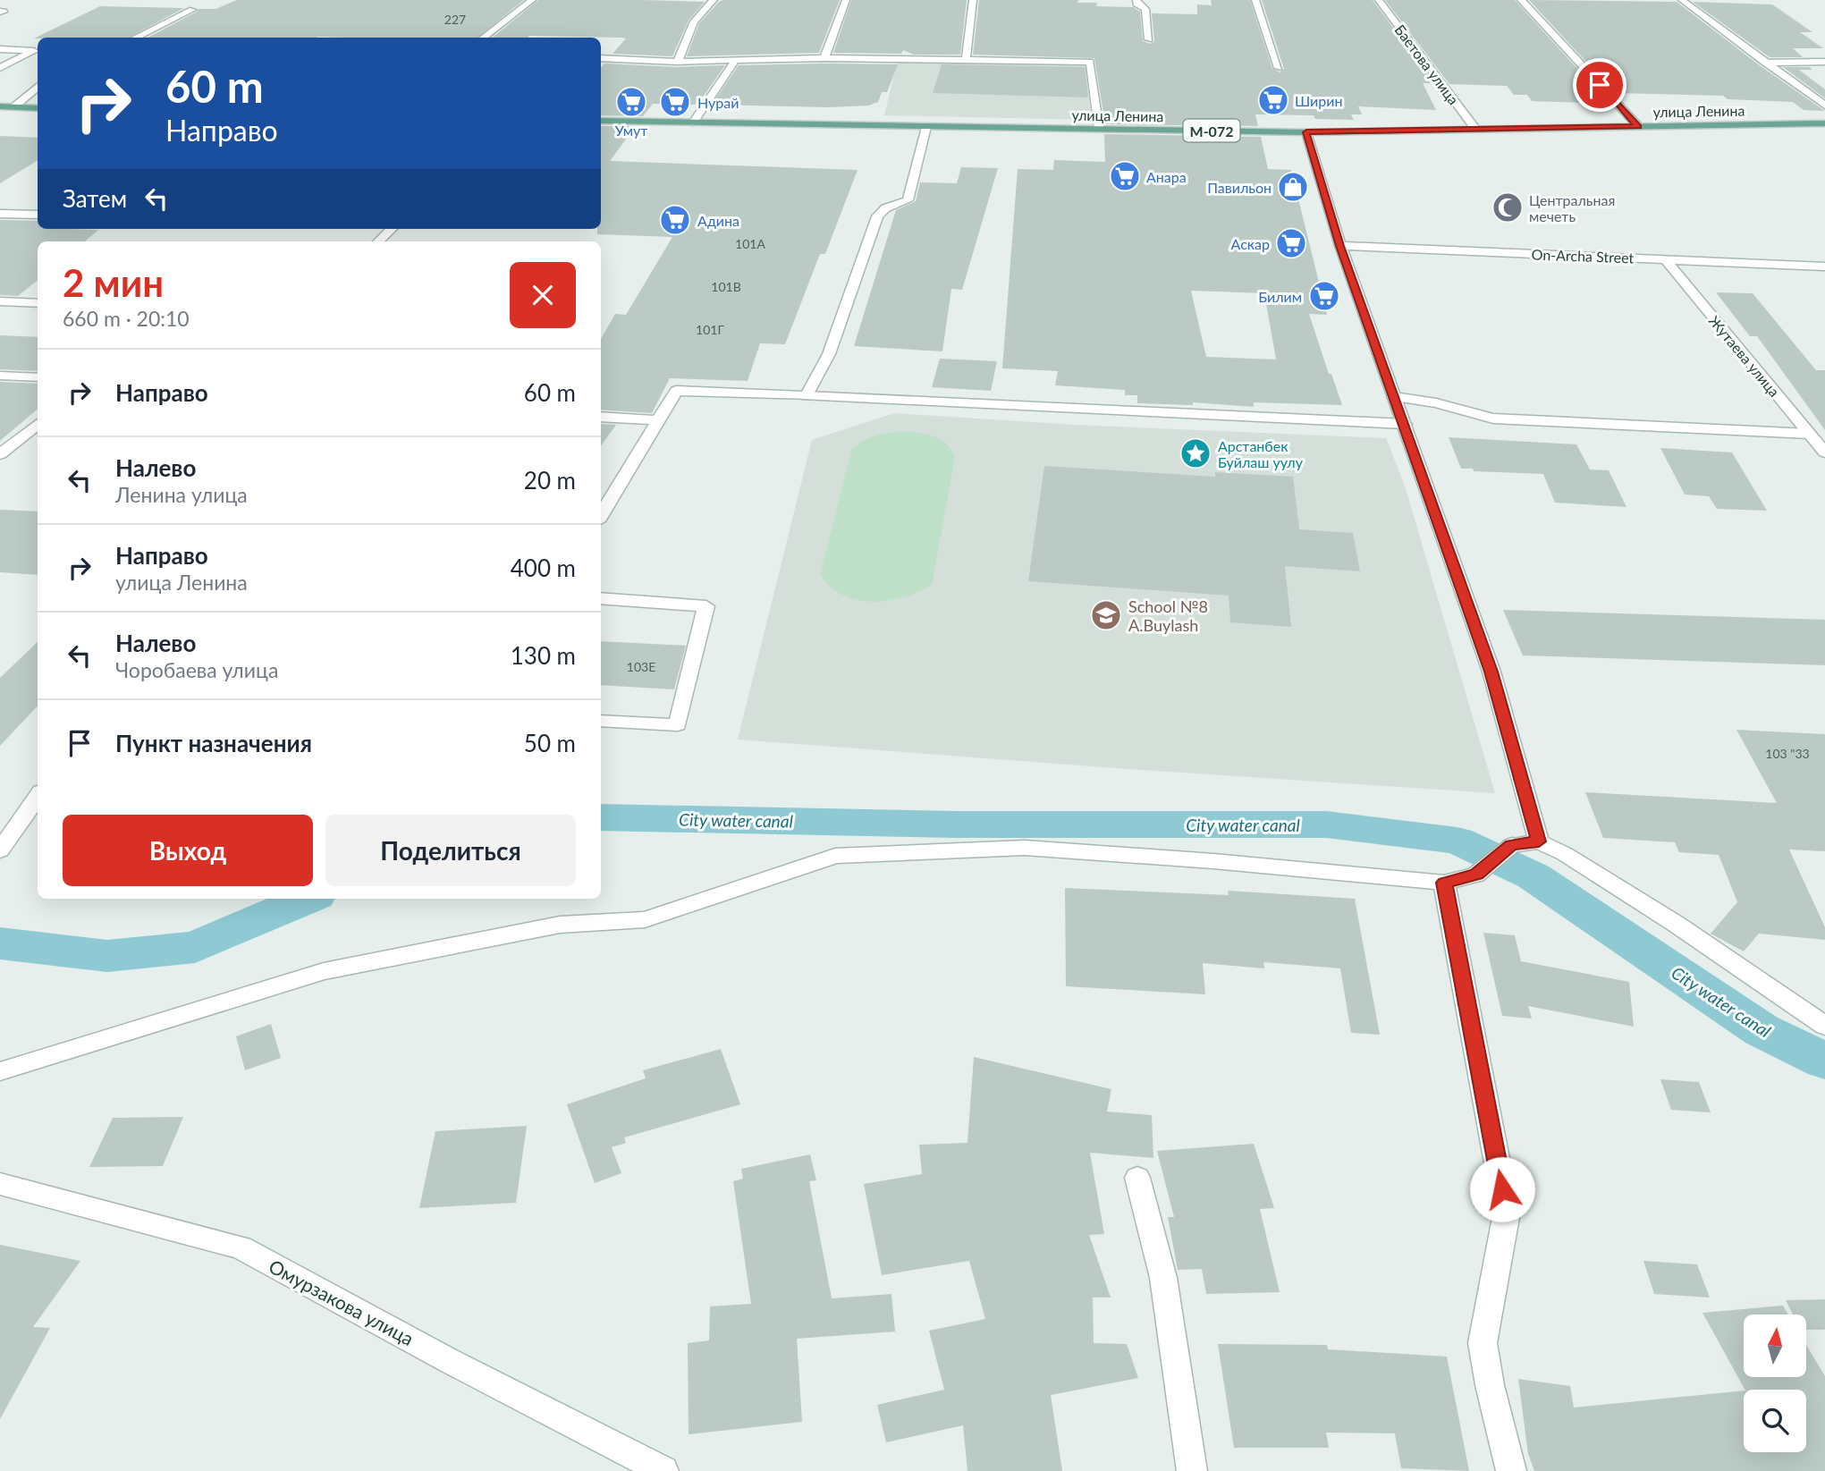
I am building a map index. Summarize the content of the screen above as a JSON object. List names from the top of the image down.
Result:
{
  "streets": {
    "main road": ["улица Ленина", "М-072"],
    "street": [
      "Баетова улица",
      "On-Archa Street",
      "Жутаева улица",
      "Омурзакова улица"
    ]
  },
  "crossings": [
    ["Баетова улица", "улица Ленина"],
    ["On-Archa Street", "Жутаева улица"]
  ],
  "water": ["City water canal"],
  "places": {
    "supermarket": [
      "Ширин",
      "Умут",
      "Нурай",
      "Анара",
      "Адина",
      "Аскар",
      "Билим"
    ],
    "shop": ["Павильон"],
    "mosque": ["Центральная мечеть"],
    "place": ["Арстанбек Буйлаш уулу"],
    "school or university": ["School №8 A.Buylash"]
  },
  "house_numbers": [
    "227",
    "101А",
    "101В",
    "101Г",
    "103Е",
    "103 \"33"
  ],
  "north": "top",
  "page": {
    "turn": ["60 m", "Направо"],
    "then": "Затем",
    "heading": ["2 мин", "660 m · 20:10"],
    "list": [
      {
        "name": "Направо",
        "value": "60 m"
      },
      {
        "name": "Налево",
        "note": "Ленина улица",
        "value": "20 m"
      },
      {
        "name": "Направо",
        "note": "улица Ленина",
        "value": "400 m"
      },
      {
        "name": "Налево",
        "note": "Чоробаева улица",
        "value": "130 m"
      },
      {
        "name": "Пункт назначения",
        "value": "50 m"
      }
    ],
    "buttons": ["Выход", "Поделиться"]
  }
}
